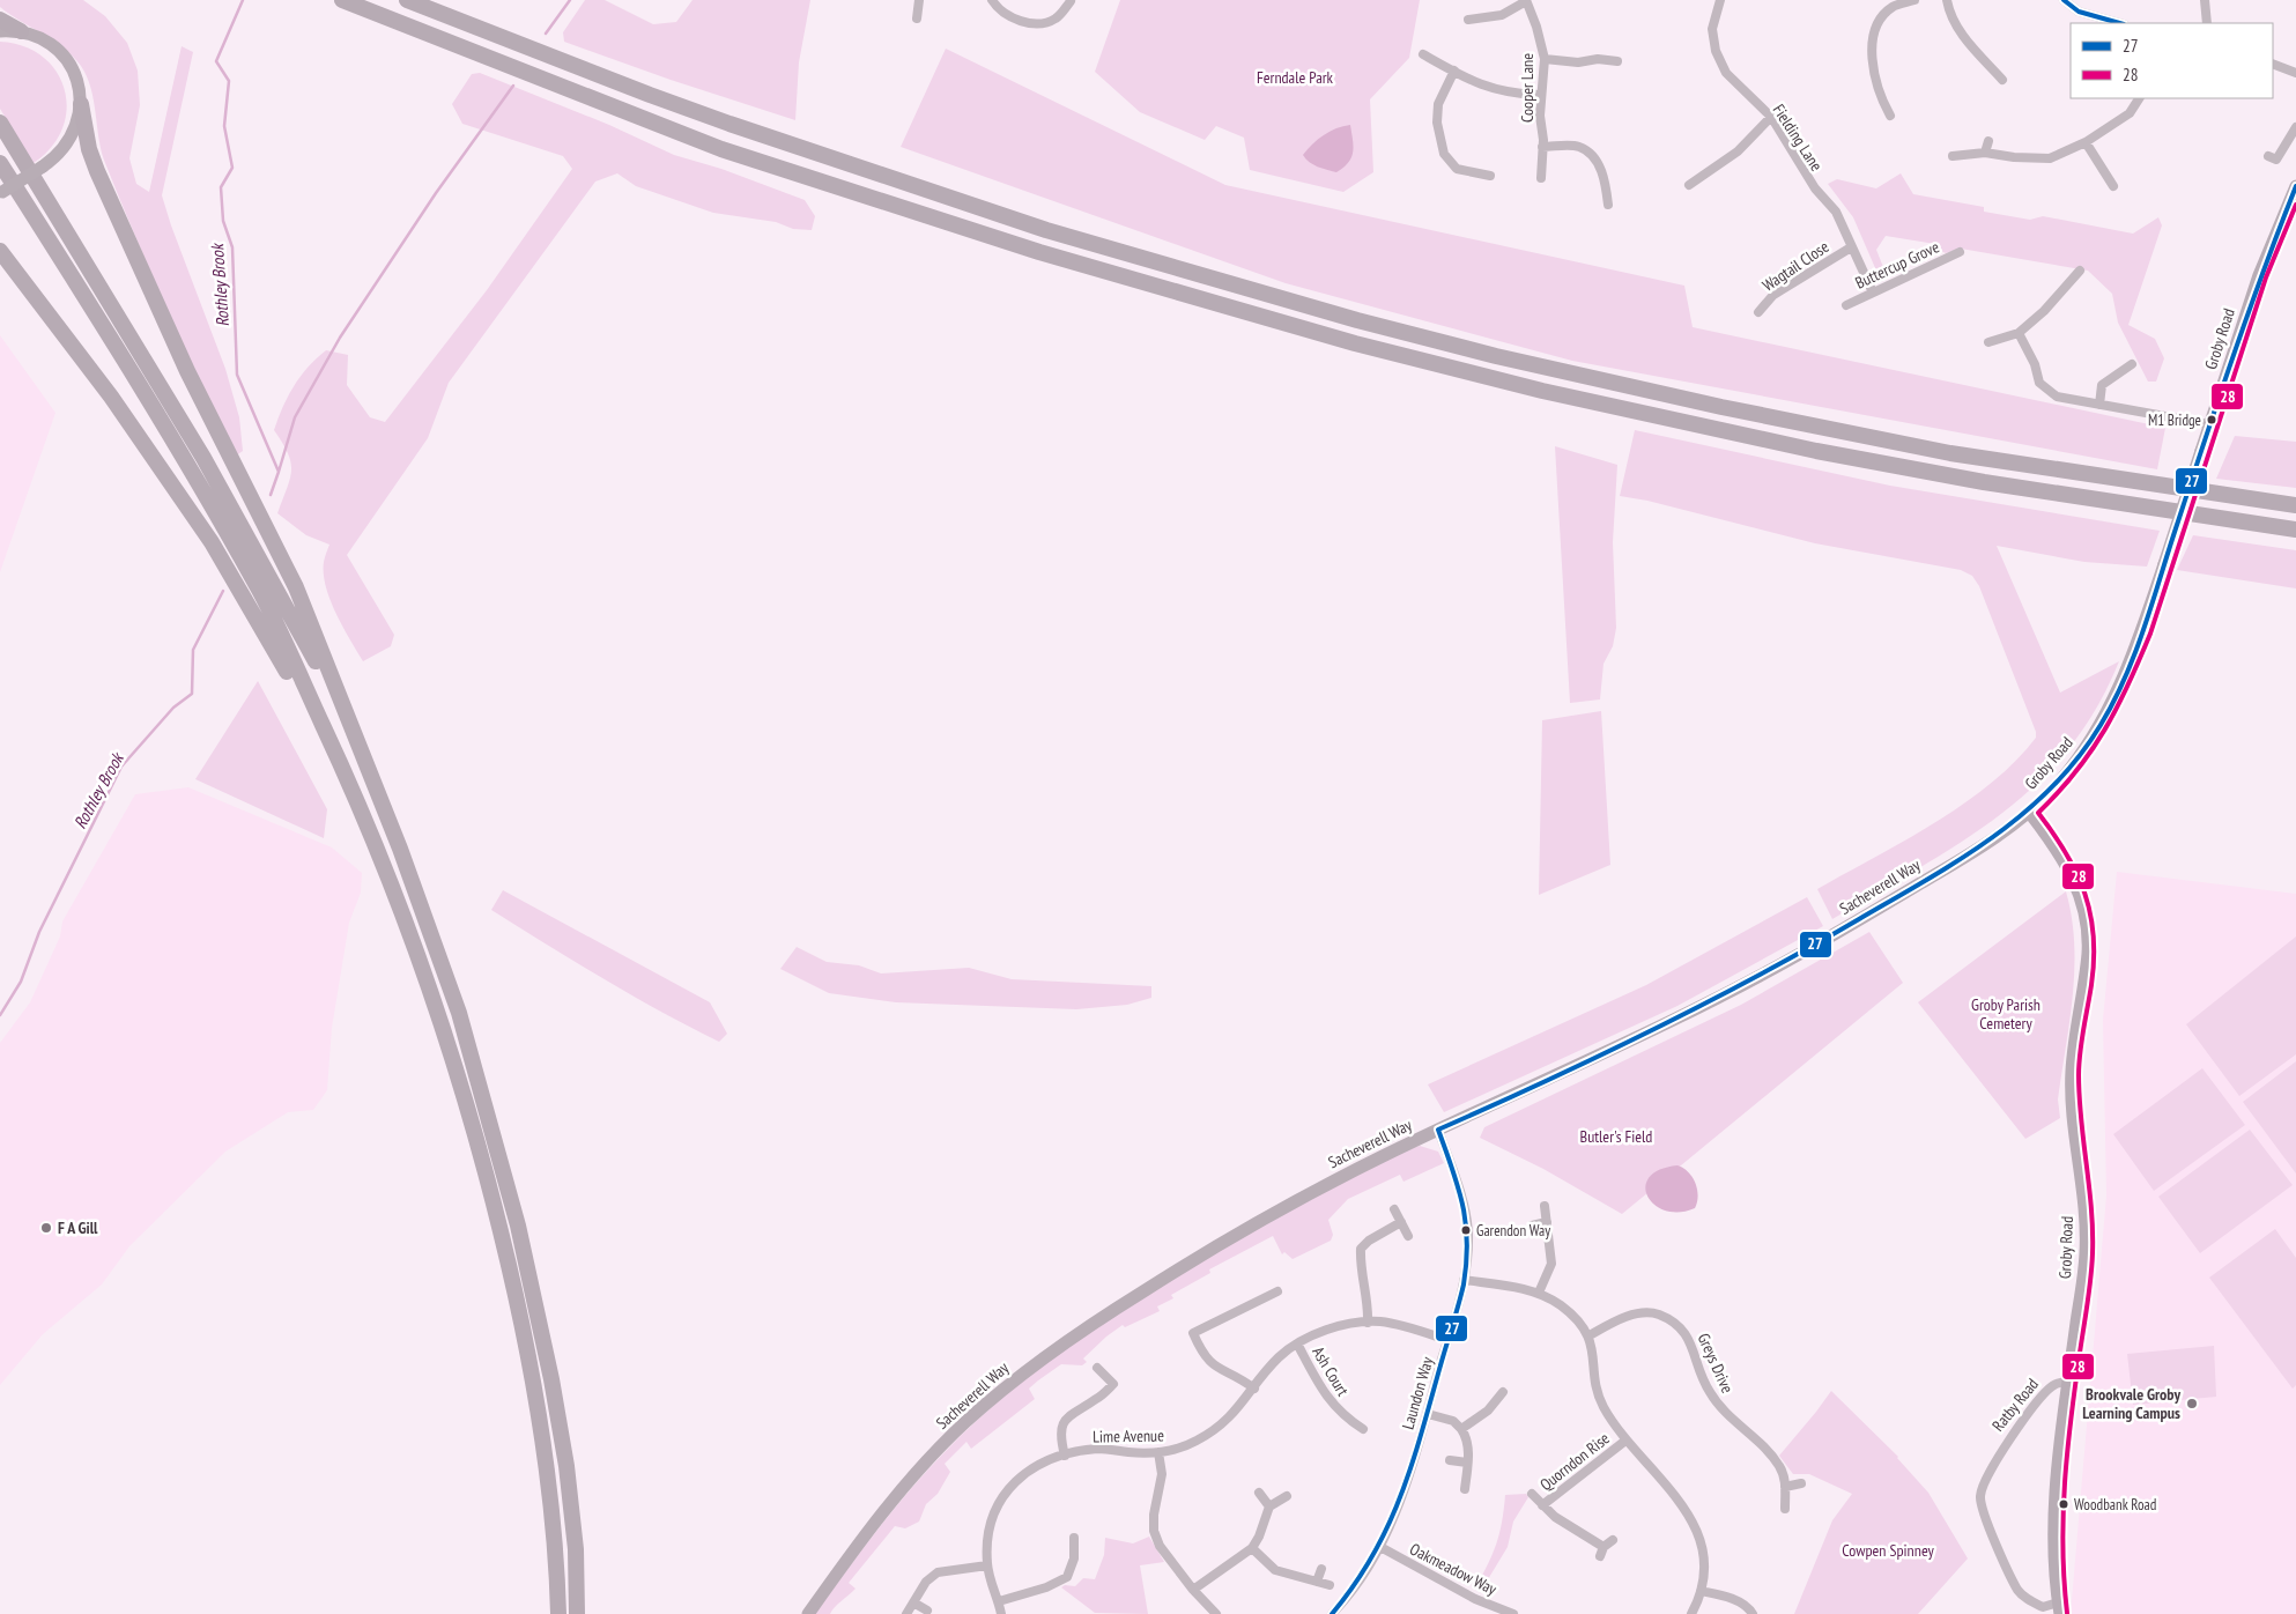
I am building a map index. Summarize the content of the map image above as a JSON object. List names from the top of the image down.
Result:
{
  "streets": {
    "street": [
      "Cooper Lane",
      "Fielding Lane",
      "Buttercup Grove",
      "Wagtail Close",
      "Groby Road",
      "Sacheverell Way",
      "Greys Drive",
      "Ash Court",
      "Laundon Way",
      "Ratby Road",
      "Lime Avenue",
      "Quorndon Rise",
      "Oakmeadow Way"
    ]
  },
  "crossings": [
    ["Fielding Lane", "Buttercup Grove"],
    ["Fielding Lane", "Wagtail Close"],
    ["Groby Road", "Sacheverell Way"],
    ["Groby Road", "Ratby Road"],
    ["Sacheverell Way", "Laundon Way"],
    ["Ash Court", "Lime Avenue"],
    ["Laundon Way", "Lime Avenue"],
    ["Laundon Way", "Oakmeadow Way"]
  ],
  "water": ["Rothley Brook"],
  "parks": [
    "Ferndale Park",
    "Groby Parish Cemetery",
    "Butler's Field",
    "Cowpen Spinney"
  ],
  "places": [
    "M1 Bridge",
    "F A Gill",
    "Garendon Way",
    "Brookvale Groby Learning Campus",
    "Woodbank Road"
  ],
  "lines": ["transit line 27", "transit line 28"],
  "legend": ["27", "28"]
}
